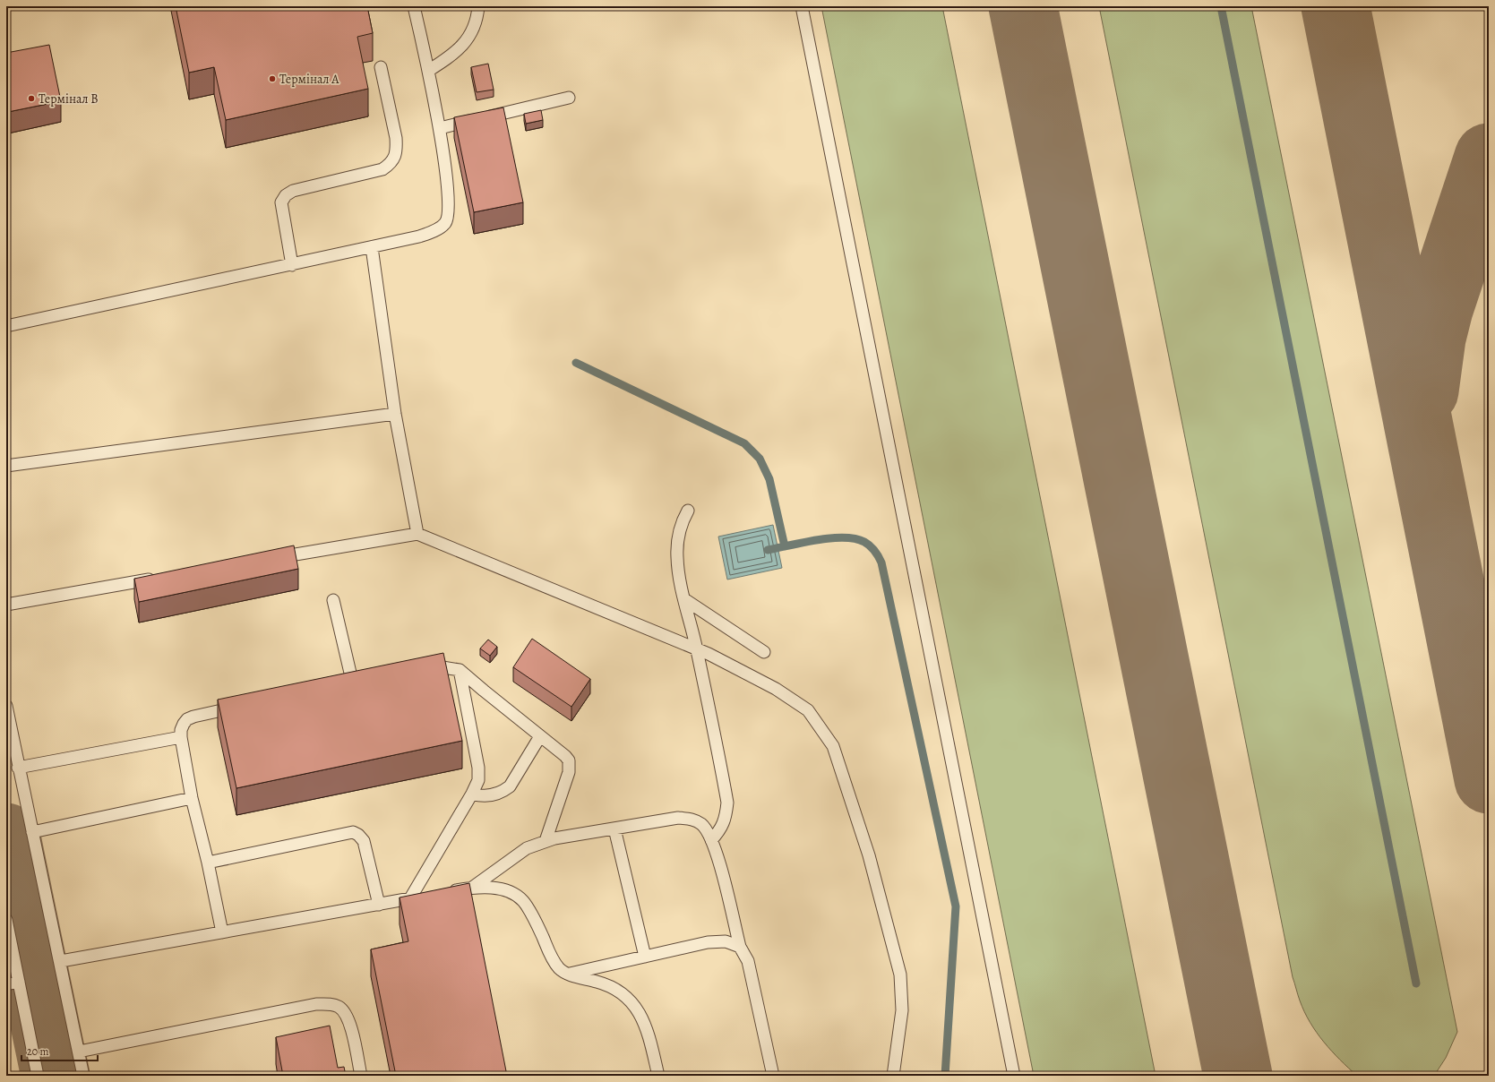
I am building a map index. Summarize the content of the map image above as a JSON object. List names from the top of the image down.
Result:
{
  "places": ["Термінал A", "Термінал B"],
  "scale_bar": "20 m"
}
